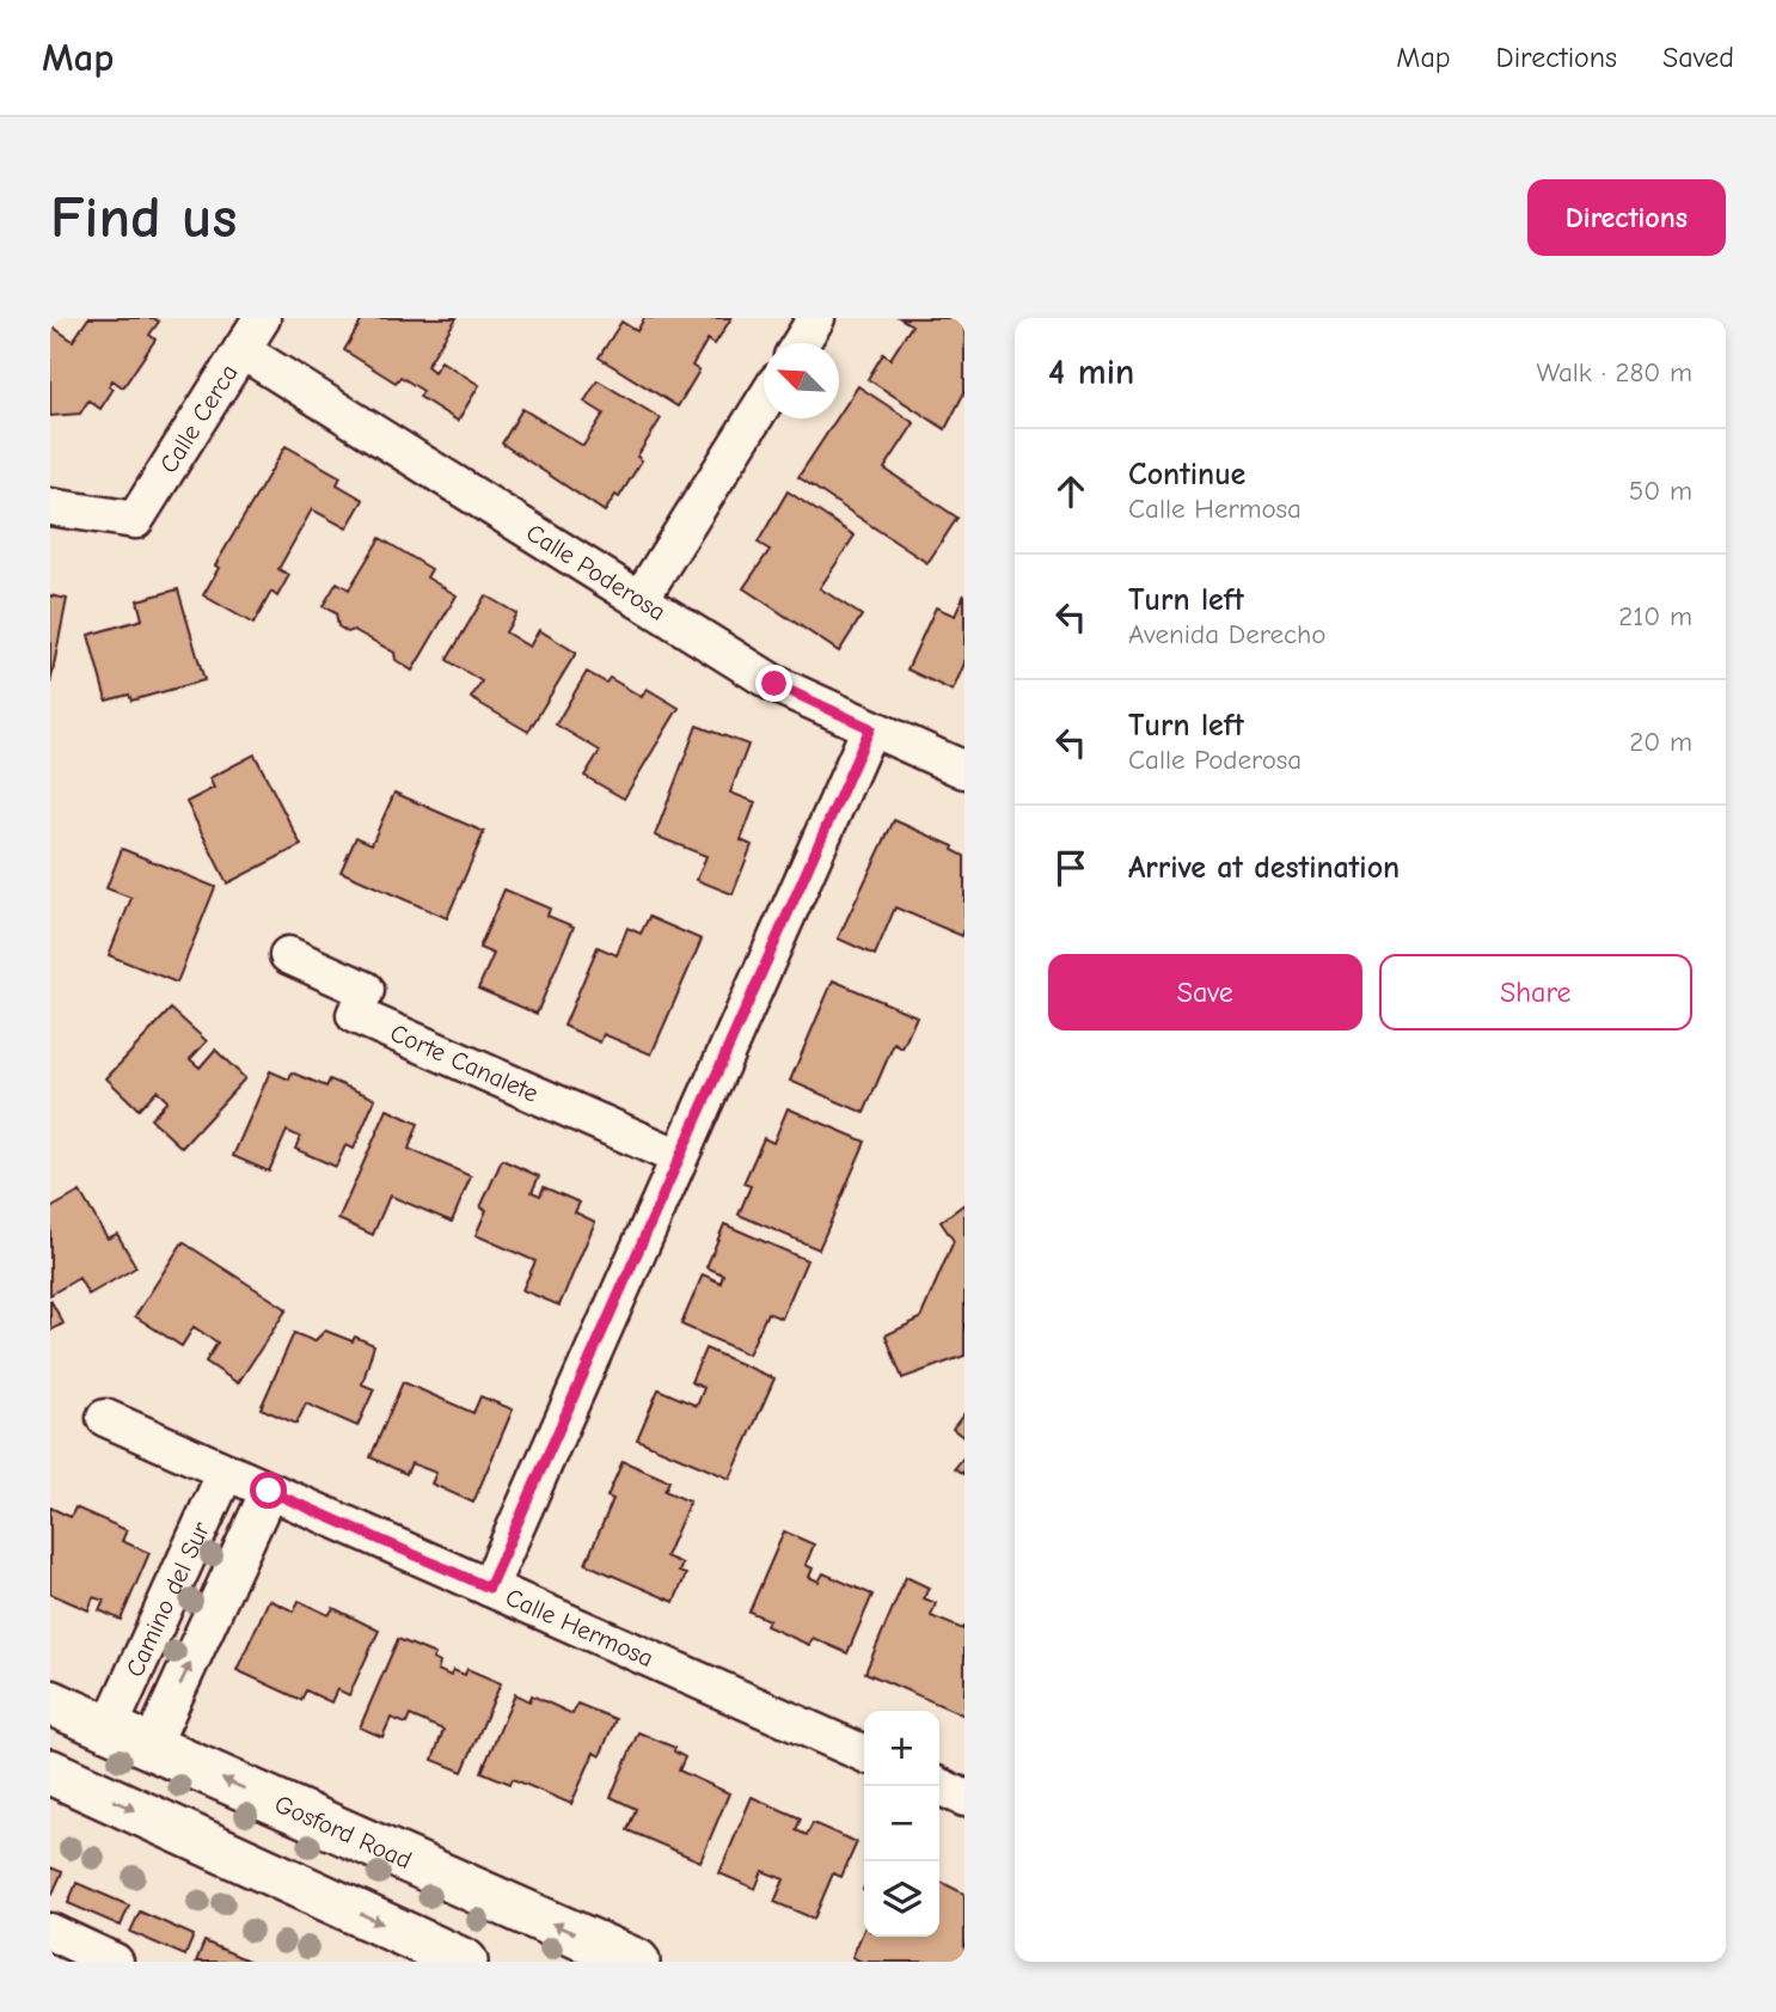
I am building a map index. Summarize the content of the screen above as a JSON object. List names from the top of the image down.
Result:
{
  "streets": {
    "main road": ["Gosford Road"],
    "street": [
      "Calle Cerca",
      "Calle Poderosa",
      "Corte Canalete",
      "Camino del Sur",
      "Calle Hermosa"
    ]
  },
  "crossings": [
    ["Calle Cerca", "Calle Poderosa"],
    ["Camino del Sur", "Calle Hermosa"],
    ["Camino del Sur", "Gosford Road"]
  ],
  "north": "top left",
  "page": {
    "header": "Map",
    "nav": ["Map", "Directions", "Saved"],
    "buttons": [
      "Directions",
      ["Save", "Share"]
    ],
    "title": "Find us",
    "heading": ["4 min", "Walk · 280 m"],
    "list": [
      ["Continue", "Calle Hermosa", "50 m"],
      ["Turn left", "Avenida Derecho", "210 m"],
      ["Turn left", "Calle Poderosa", "20 m"],
      "Arrive at destination"
    ],
    "map_buttons": ["+", "−"]
  }
}
